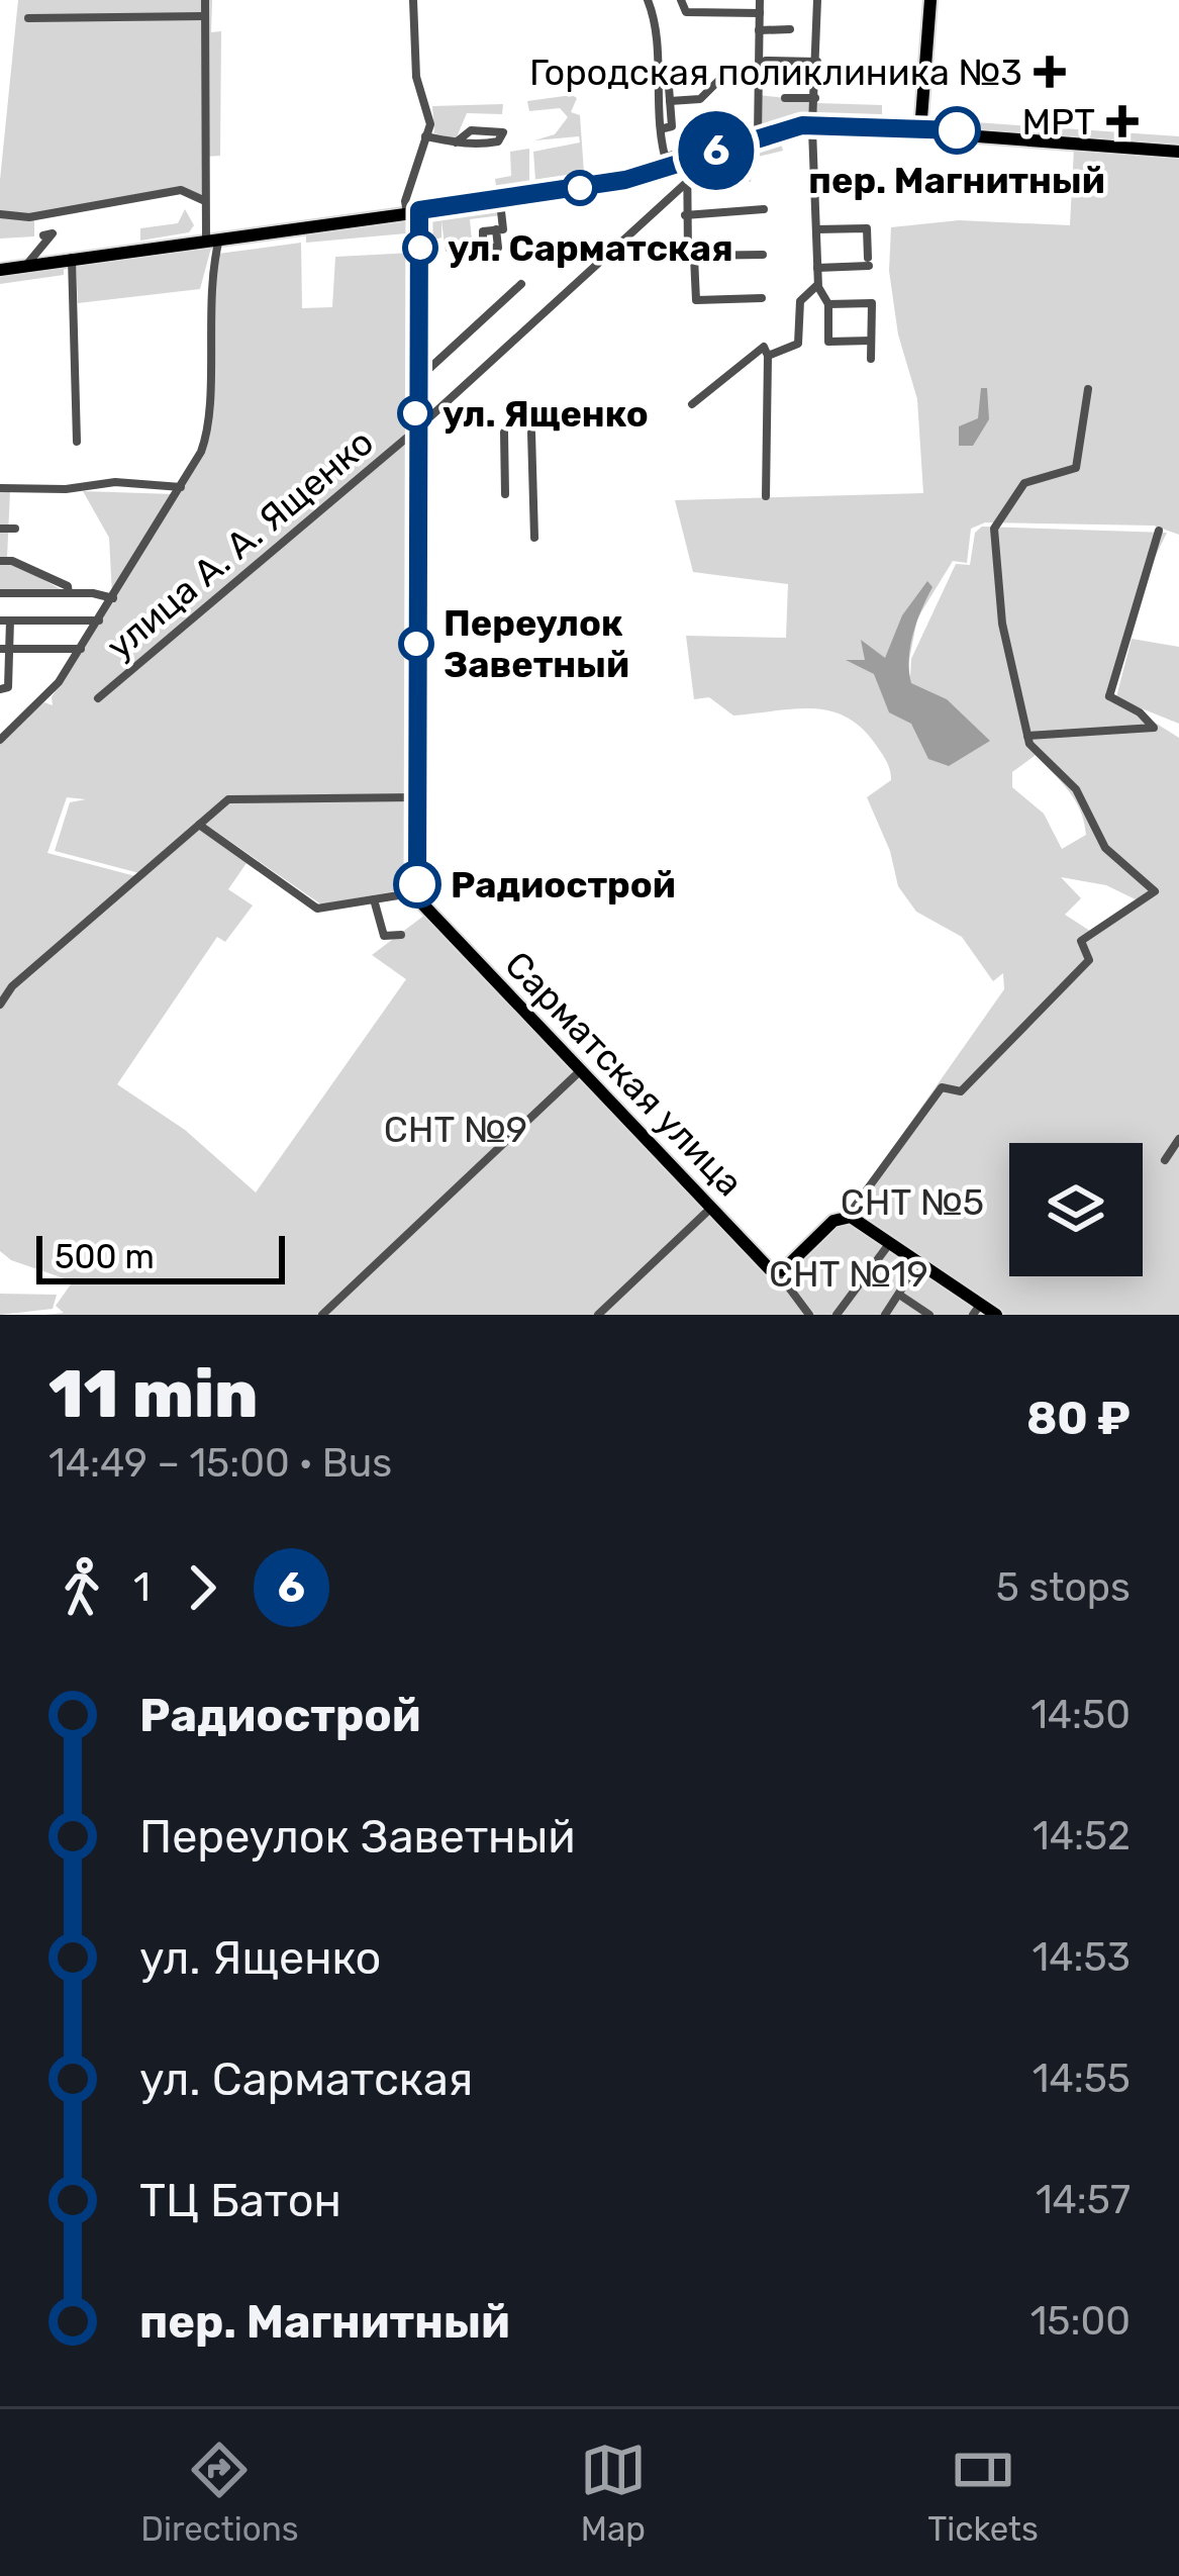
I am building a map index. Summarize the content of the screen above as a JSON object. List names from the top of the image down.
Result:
{
  "streets": {
    "main road": ["Сарматская улица"],
    "street": ["улица А. А. Ященко"]
  },
  "parks": ["СНТ №9", "СНТ №5", "СНТ №19"],
  "places": {
    "health": ["Городская поликлиника №3", "МРТ"],
    "other": [
      "пер. Магнитный",
      "ул. Сарматская",
      "ул. Ященко",
      "Переулок Заветный",
      "Радиострой"
    ]
  },
  "lines": ["bus line 6"],
  "scale_bar": "500 m",
  "page": {
    "on_map": "6",
    "scale": "500 m",
    "heading": ["11 min", "14:49 – 15:00 · Bus", "80 ₽"],
    "legs": ["1", "6", "5 stops"],
    "list": [
      {
        "name": "Радиострой",
        "value": "14:50"
      },
      {
        "name": "Переулок Заветный",
        "value": "14:52"
      },
      {
        "name": "ул. Ященко",
        "value": "14:53"
      },
      {
        "name": "ул. Сарматская",
        "value": "14:55"
      },
      {
        "name": "ТЦ Батон",
        "value": "14:57"
      },
      {
        "name": "пер. Магнитный",
        "value": "15:00"
      }
    ],
    "tabs": ["Directions", "Map", "Tickets"]
  }
}
